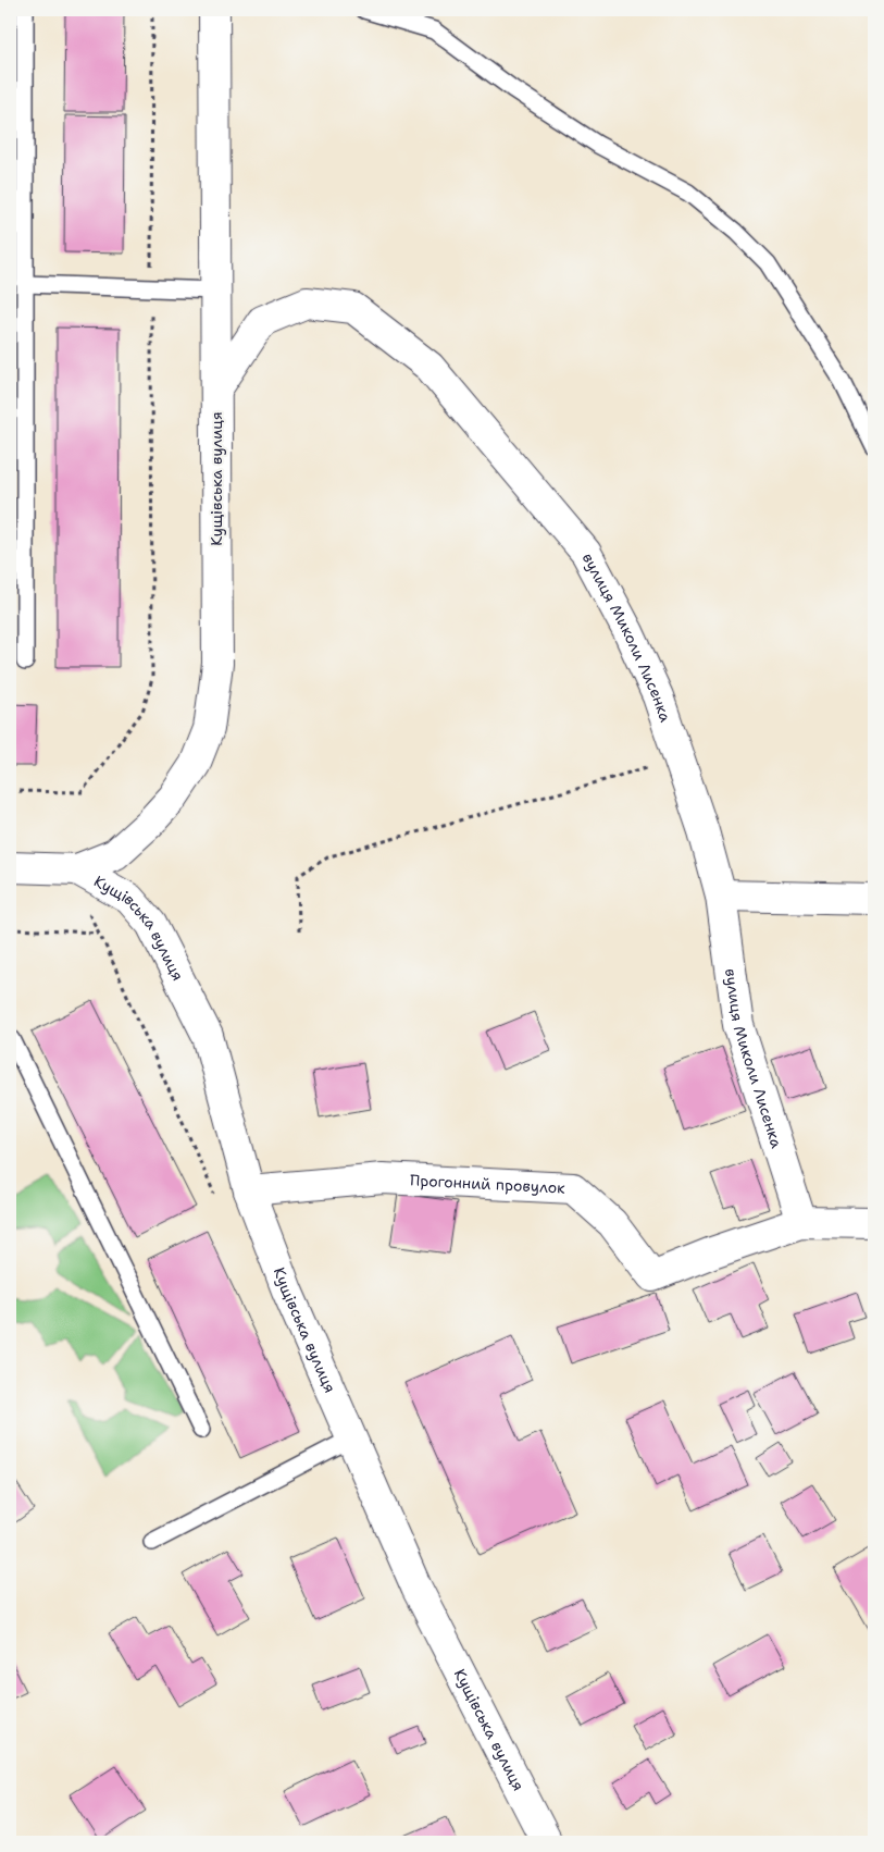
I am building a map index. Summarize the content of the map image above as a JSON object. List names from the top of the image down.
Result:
{
  "streets": {
    "street": ["Кущівська вулиця", "вулиця Миколи Лисенка", "Прогонний провулок"]
  },
  "crossings": [
    ["Кущівська вулиця", "вулиця Миколи Лисенка"],
    ["Кущівська вулиця", "Прогонний провулок"],
    ["вулиця Миколи Лисенка", "Прогонний провулок"]
  ]
}
